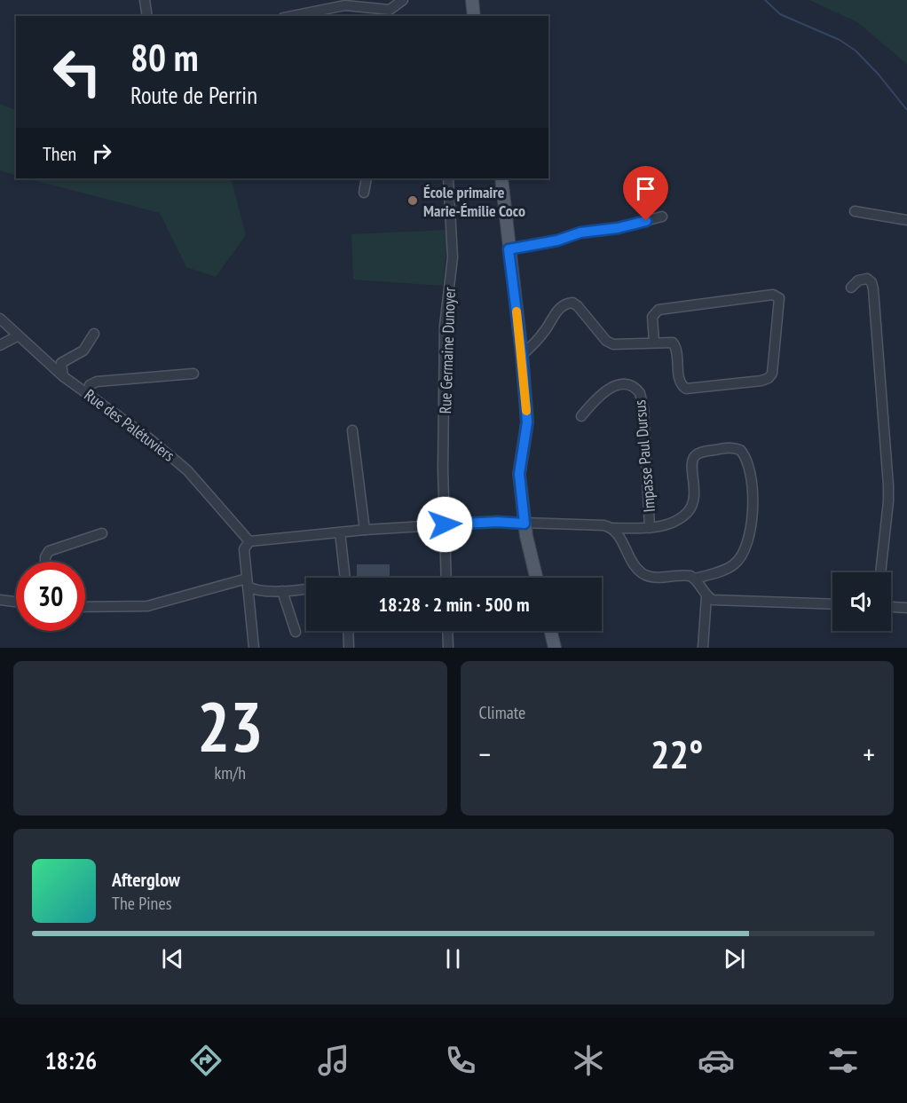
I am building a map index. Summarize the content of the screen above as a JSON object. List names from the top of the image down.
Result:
{
  "streets": {
    "street": ["Rue Germaine Dunoyer", "Rue des Palétuviers", "Impasse Paul Dursus"]
  },
  "places": ["École primaire Marie-Émilie Coco"],
  "page": {
    "turn": ["80 m", "Route de Perrin"],
    "then": "Then",
    "limit": "30",
    "trip": "18:28 · 2 min · 500 m",
    "tile": [
      ["23", "km/h"],
      "Climate"
    ],
    "heat": ["−", "22°", "+"],
    "song": ["Afterglow", "The Pines"],
    "tabs": "18:26"
  }
}
